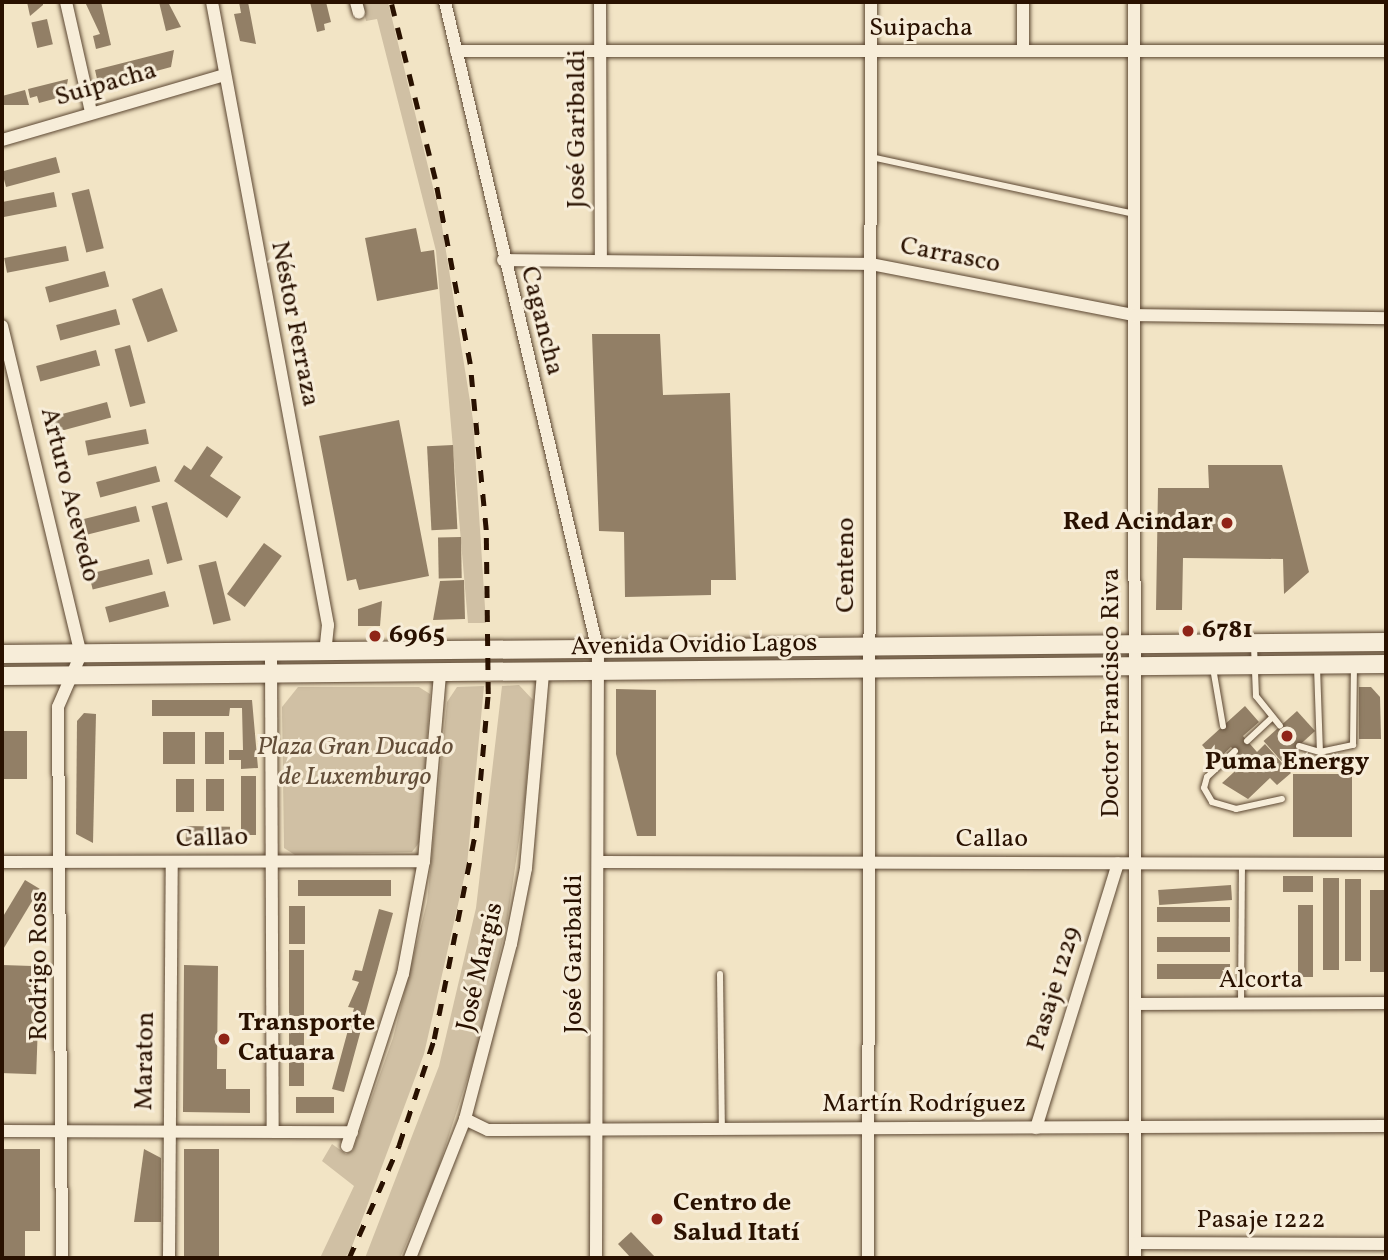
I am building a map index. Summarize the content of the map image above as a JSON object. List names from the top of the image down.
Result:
{
  "streets": {
    "main road": ["Avenida Ovidio Lagos"],
    "street": [
      "Suipacha",
      "José Garibaldi",
      "Carrasco",
      "Cagancha",
      "Néstor Ferraza",
      "Arturo Acevedo",
      "Centeno",
      "Doctor Francisco Riva",
      "Callao",
      "Rodrigo Ross",
      "José Margis",
      "Alcorta",
      "Pasaje 1229",
      "Maraton",
      "Martín Rodríguez",
      "Pasaje 1222"
    ]
  },
  "crossings": [
    ["Suipacha", "José Garibaldi"],
    ["Suipacha", "Cagancha"],
    ["Suipacha", "Néstor Ferraza"],
    ["Suipacha", "Centeno"],
    ["Suipacha", "Doctor Francisco Riva"],
    ["José Garibaldi", "Carrasco"],
    ["José Garibaldi", "Cagancha"],
    ["José Garibaldi", "Avenida Ovidio Lagos"],
    ["José Garibaldi", "Callao"],
    ["José Garibaldi", "Martín Rodríguez"],
    ["Carrasco", "Cagancha"],
    ["Carrasco", "Centeno"],
    ["Carrasco", "Doctor Francisco Riva"],
    ["Cagancha", "Avenida Ovidio Lagos"],
    ["Néstor Ferraza", "Avenida Ovidio Lagos"],
    ["Arturo Acevedo", "Avenida Ovidio Lagos"],
    ["Centeno", "Avenida Ovidio Lagos"],
    ["Centeno", "Callao"],
    ["Centeno", "Martín Rodríguez"],
    ["Avenida Ovidio Lagos", "Doctor Francisco Riva"],
    ["Avenida Ovidio Lagos", "Rodrigo Ross"],
    ["Avenida Ovidio Lagos", "José Margis"],
    ["Doctor Francisco Riva", "Callao"],
    ["Doctor Francisco Riva", "Alcorta"],
    ["Doctor Francisco Riva", "Martín Rodríguez"],
    ["Doctor Francisco Riva", "Pasaje 1222"],
    ["Callao", "Rodrigo Ross"],
    ["Callao", "Pasaje 1229"],
    ["Callao", "Maraton"],
    ["José Margis", "Martín Rodríguez"],
    ["Pasaje 1229", "Martín Rodríguez"]
  ],
  "parks": ["Plaza Gran Ducado de Luxemburgo"],
  "places": [
    "Red Acindar",
    "6781",
    "6965",
    "Puma Energy",
    "Transporte Catuara",
    "Centro de Salud Itatí"
  ]
}
